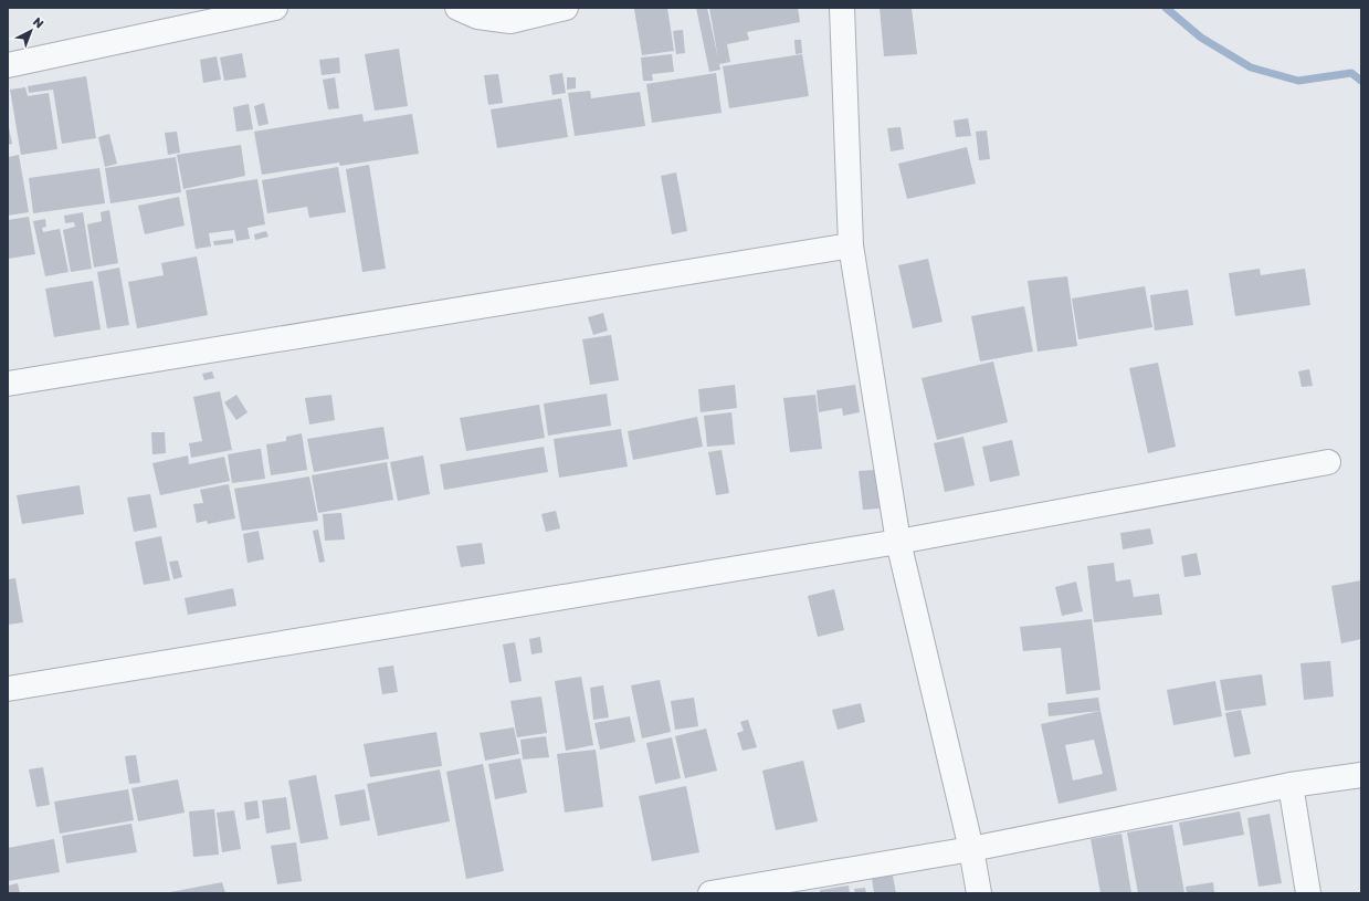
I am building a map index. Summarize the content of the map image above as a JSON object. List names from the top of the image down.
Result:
{
  "north": "top right"
}
